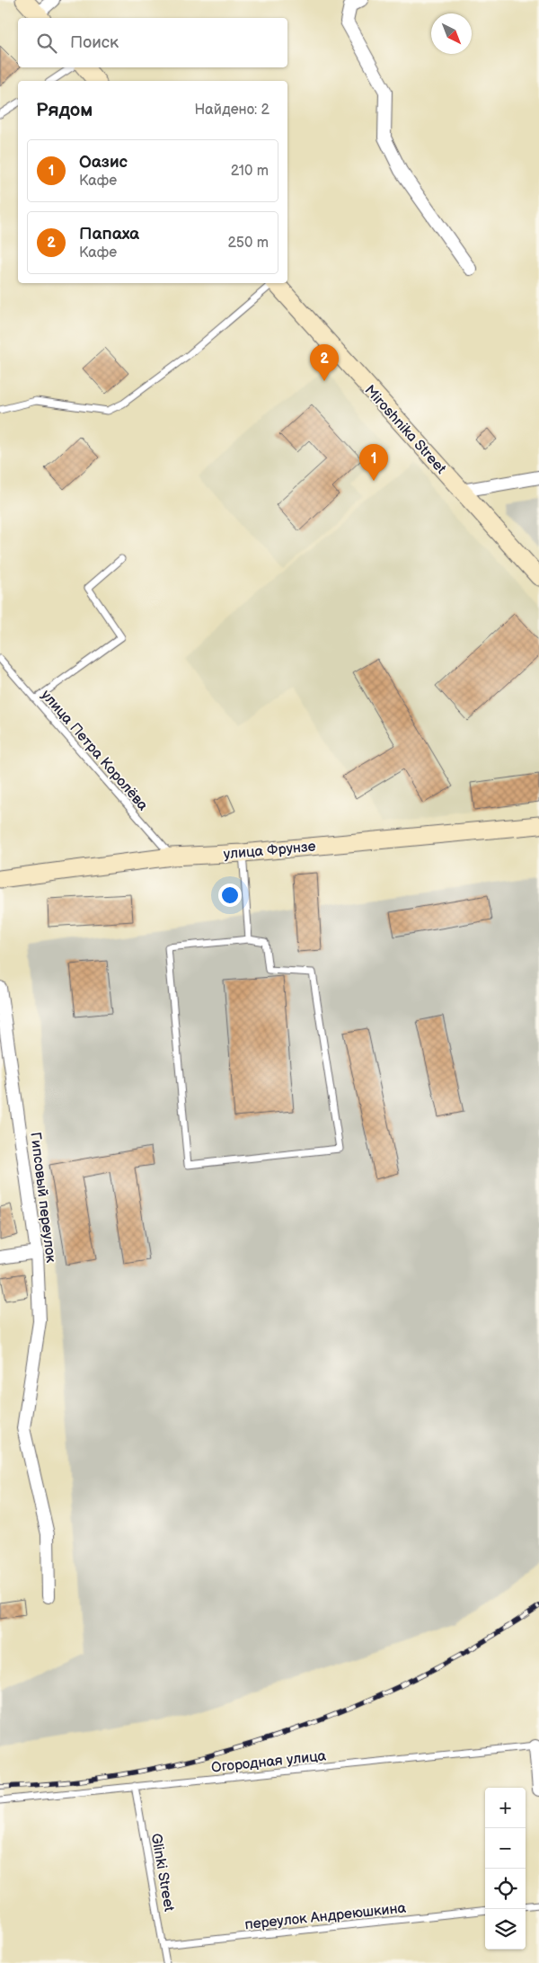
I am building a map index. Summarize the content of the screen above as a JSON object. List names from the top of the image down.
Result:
{
  "streets": {
    "main road": ["Miroshnika Street", "улица Фрунзе"],
    "street": ["Гипсовый переулок"],
    "lane": [
      "улица Петра Королёва",
      "Огородная улица",
      "Glinki Street",
      "переулок Андреюшкина"
    ]
  },
  "crossings": [
    ["улица Петра Королёва", "улица Фрунзе"],
    ["Огородная улица", "Glinki Street"],
    ["Glinki Street", "переулок Андреюшкина"]
  ],
  "north": "bottom right",
  "page": {
    "search": "Поиск",
    "heading": ["Рядом", "Найдено: 2"],
    "list": [
      {
        "mark": "1",
        "name": "Оазис",
        "note": "Кафе",
        "value": "210 m"
      },
      {
        "mark": "2",
        "name": "Папаха",
        "note": "Кафе",
        "value": "250 m"
      }
    ],
    "pins": ["2", "1"],
    "map_buttons": ["+", "−"]
  }
}
